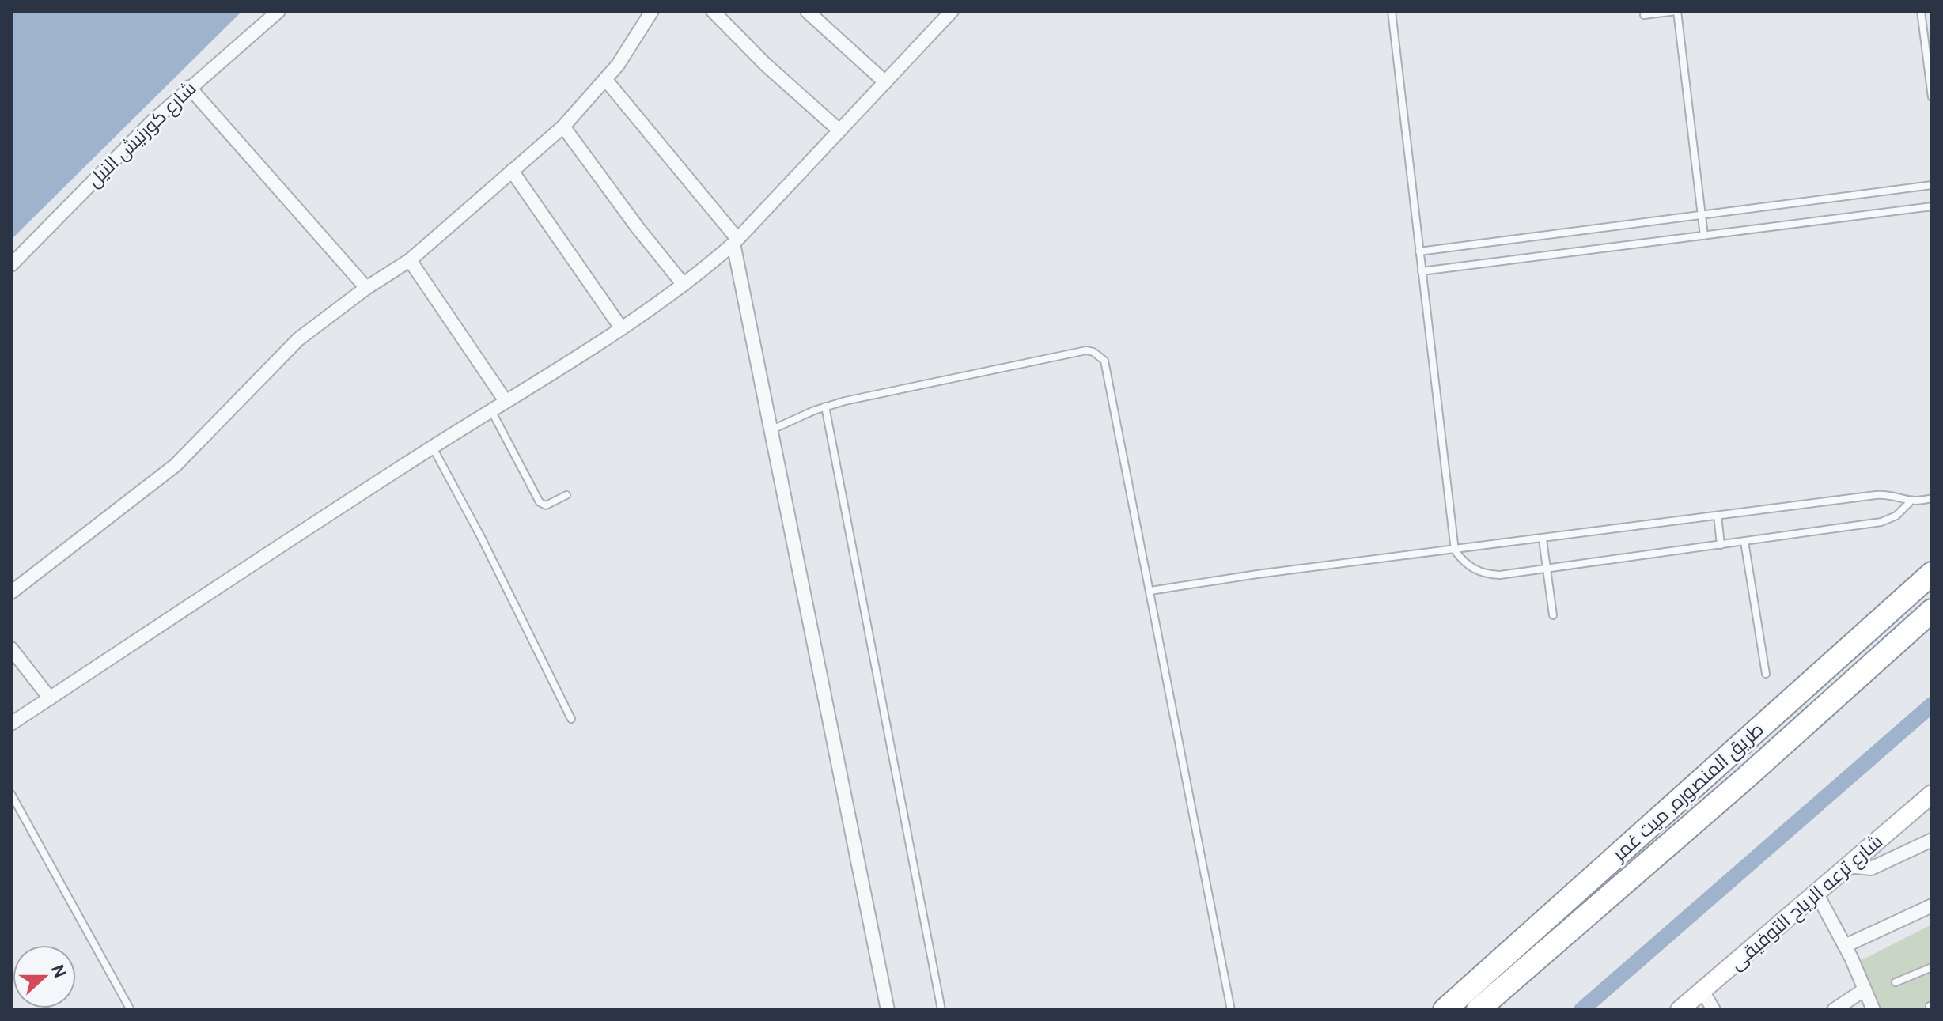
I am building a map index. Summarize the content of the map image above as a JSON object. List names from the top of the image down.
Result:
{
  "streets": {
    "highway": ["طريق المنصوره, ميت غمر"],
    "main road": ["شارع ترعه الرياح التوفيقى"],
    "street": ["شارع كورنيش النيل"]
  },
  "north": "right"
}
